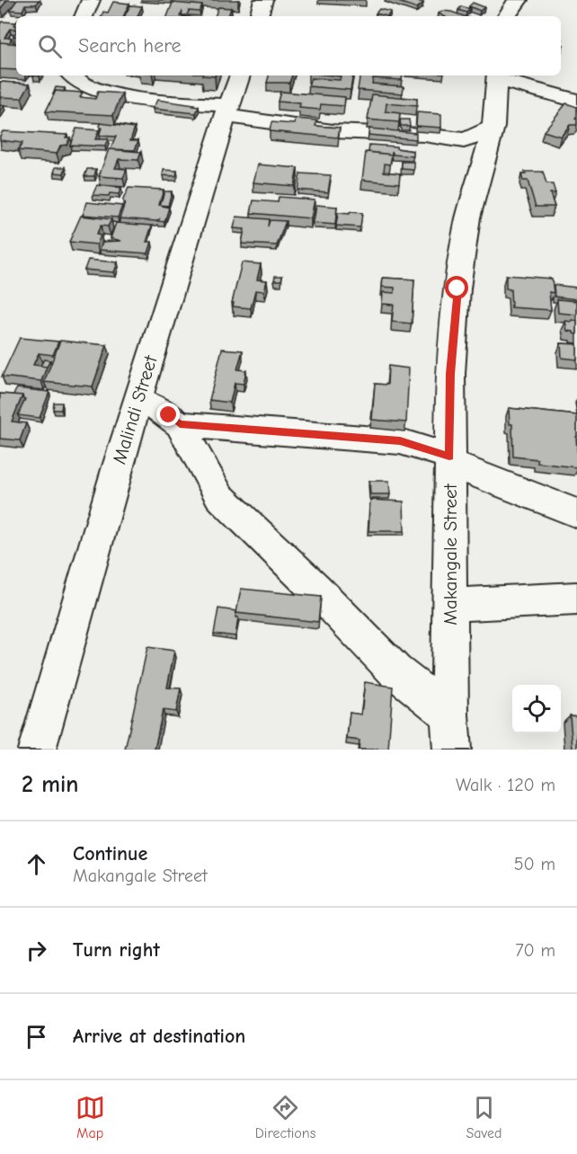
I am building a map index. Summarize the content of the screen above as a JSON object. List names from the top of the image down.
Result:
{
  "streets": {
    "street": ["Malindi Street", "Makangale Street"]
  },
  "page": {
    "search": "Search here",
    "heading": ["2 min", "Walk · 120 m"],
    "list": [
      ["Continue", "Makangale Street", "50 m"],
      ["Turn right", "70 m"],
      "Arrive at destination"
    ],
    "nav": ["Map", "Directions", "Saved"]
  }
}
